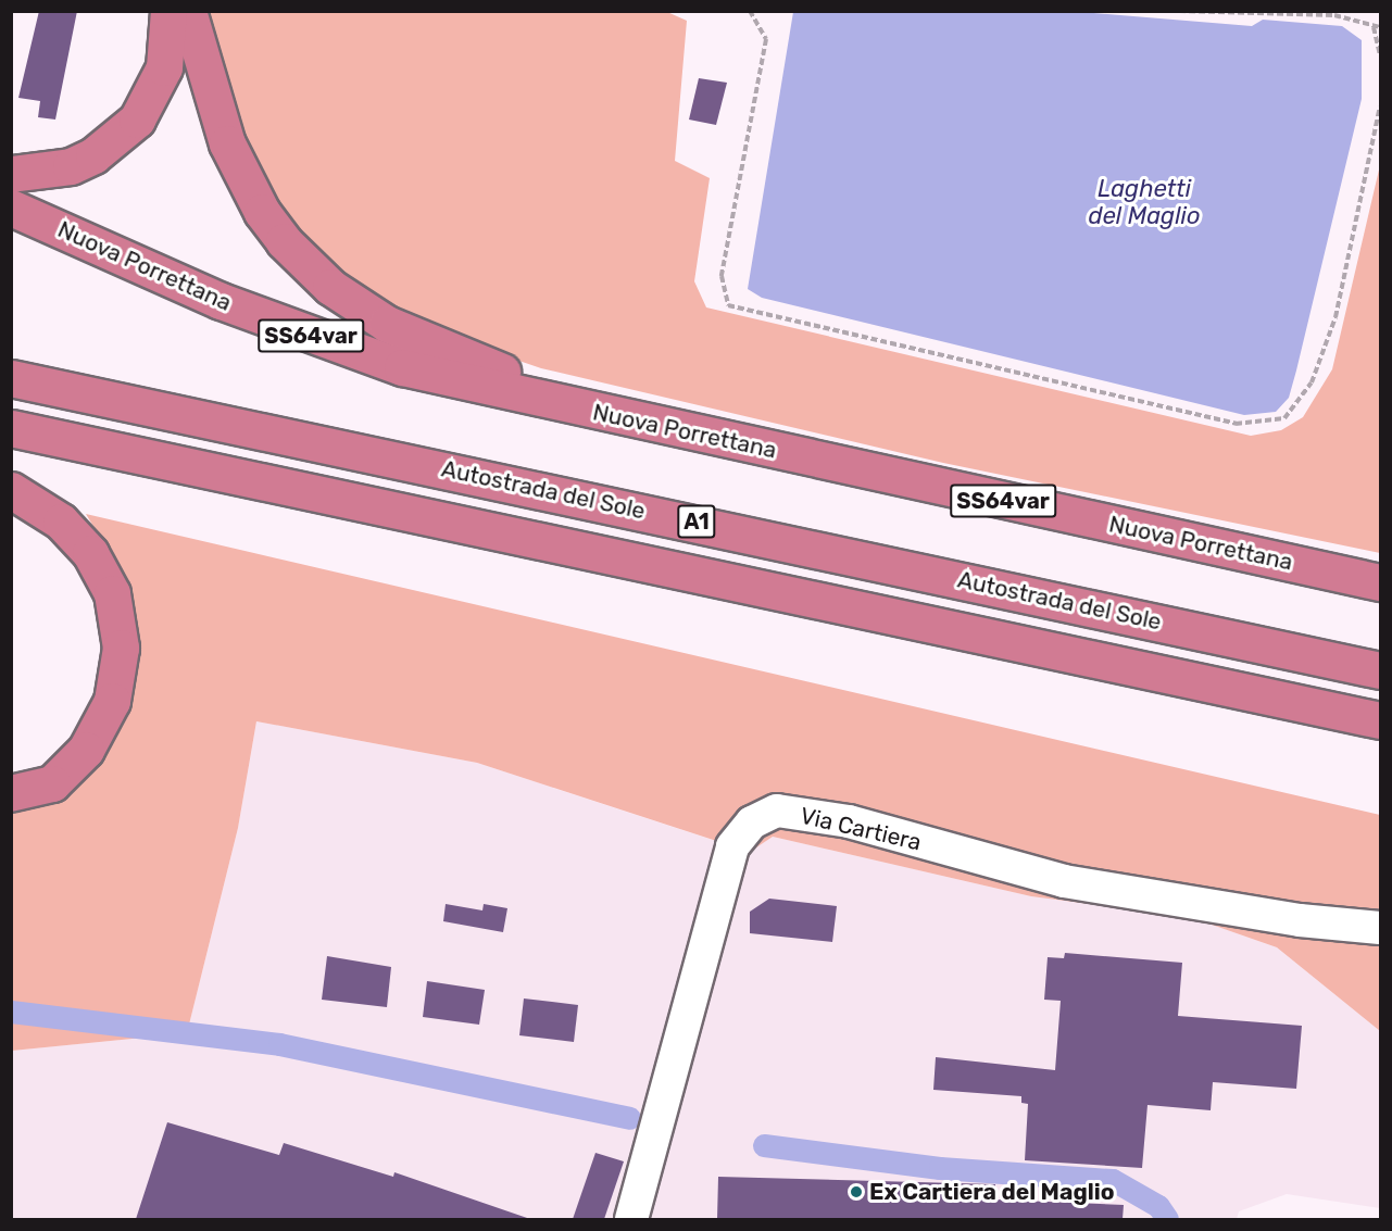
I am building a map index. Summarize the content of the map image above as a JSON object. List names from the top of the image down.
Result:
{
  "streets": {
    "highway": [
      "Nuova Porrettana",
      "SS64var",
      "Autostrada del Sole",
      "A1"
    ],
    "street": ["Via Cartiera"]
  },
  "crossings": [
    ["Nuova Porrettana", "SS64var"]
  ],
  "water": ["Laghetti del Maglio"],
  "places": ["Ex Cartiera del Maglio"]
}
